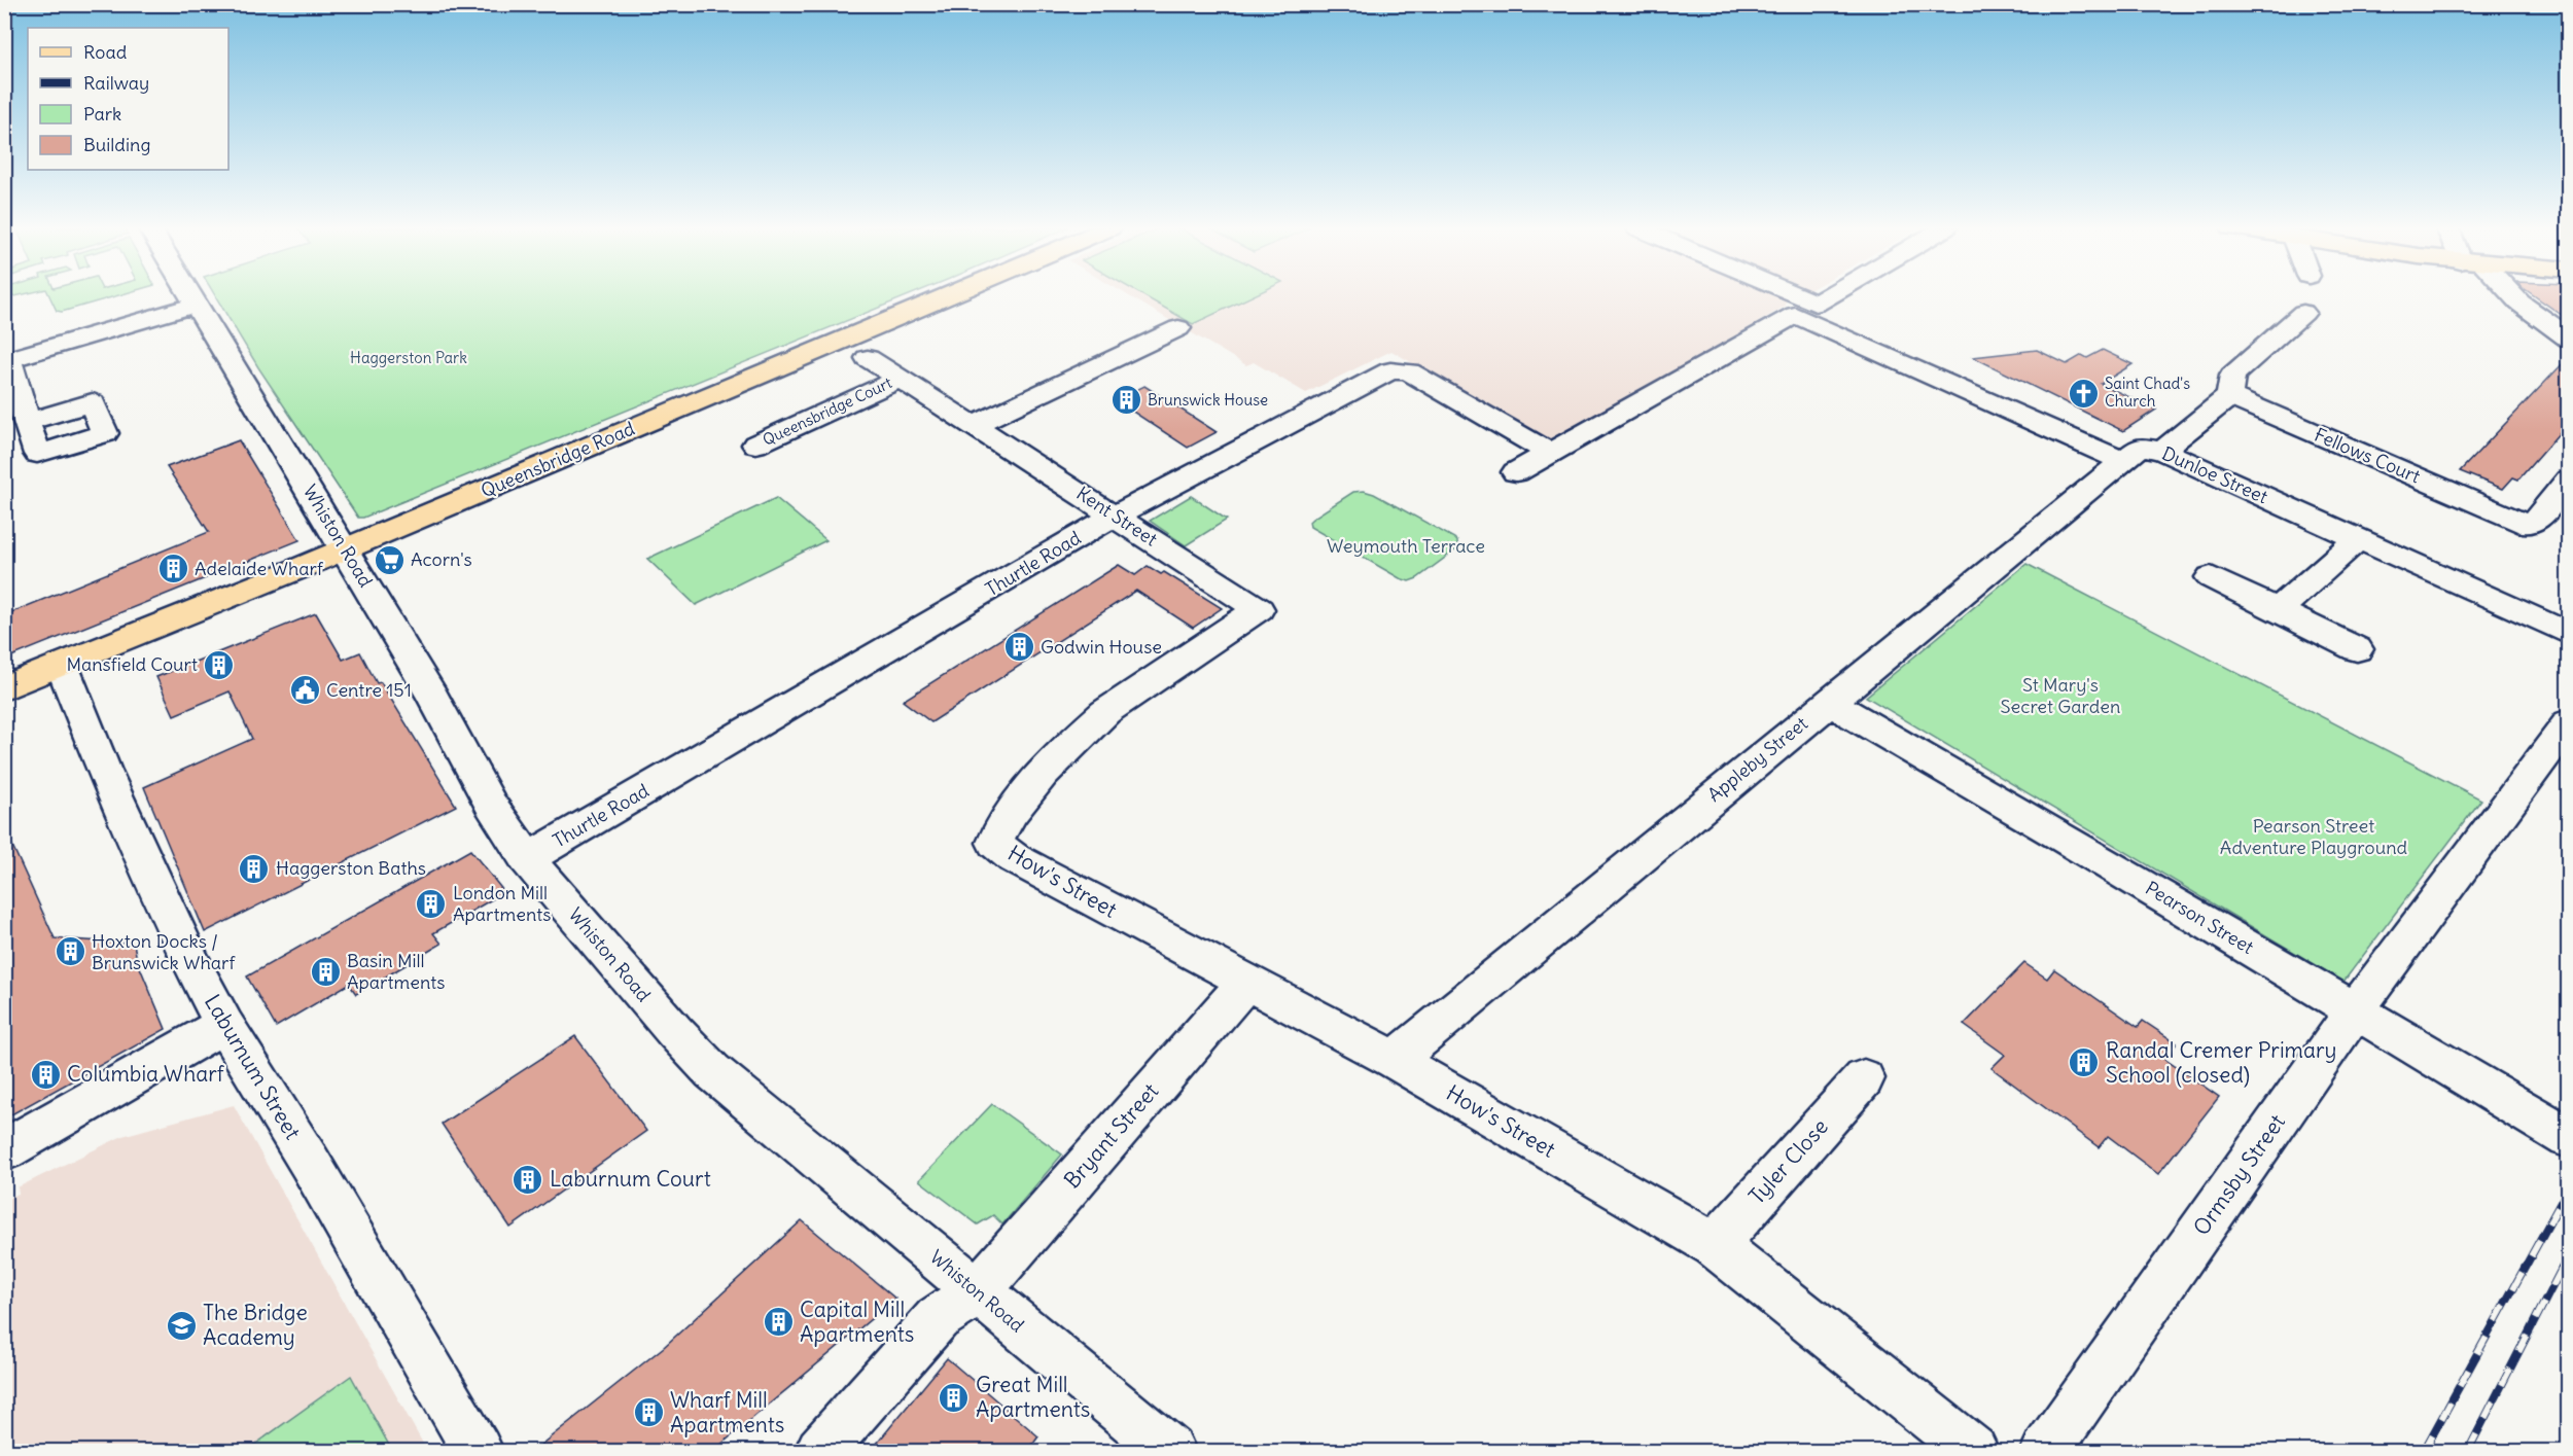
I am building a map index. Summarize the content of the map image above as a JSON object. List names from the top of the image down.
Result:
{
  "streets": {
    "main road": ["Queensbridge Road"],
    "street": [
      "Queensbridge Court",
      "Fellows Court",
      "Dunloe Street",
      "Kent Street",
      "Whiston Road",
      "Thurtle Road",
      "Appleby Street",
      "How's Street",
      "Pearson Street",
      "Laburnum Street",
      "Bryant Street",
      "Tyler Close",
      "Ormsby Street"
    ]
  },
  "crossings": [
    ["Queensbridge Court", "Kent Street"],
    ["Queensbridge Road", "Whiston Road"],
    ["Queensbridge Road", "Laburnum Street"],
    ["Dunloe Street", "Appleby Street"],
    ["Kent Street", "Thurtle Road"],
    ["Kent Street", "How's Street"],
    ["Whiston Road", "Thurtle Road"],
    ["Whiston Road", "Bryant Street"],
    ["Appleby Street", "How's Street"],
    ["Appleby Street", "Pearson Street"],
    ["How's Street", "Bryant Street"],
    ["How's Street", "Tyler Close"],
    ["Pearson Street", "Ormsby Street"]
  ],
  "parks": [
    "Haggerston Park",
    "Weymouth Terrace",
    "St Mary's Secret Garden",
    "Pearson Street Adventure Playground"
  ],
  "places": {
    "church": ["Saint Chad's Church"],
    "building": [
      "Brunswick House",
      "Adelaide Wharf",
      "Godwin House",
      "Mansfield Court",
      "Haggerston Baths",
      "London Mill Apartments",
      "Hoxton Docks / Brunswick Wharf",
      "Basin Mill Apartments",
      "Randal Cremer Primary School (closed)",
      "Columbia Wharf",
      "Laburnum Court",
      "Capital Mill Apartments",
      "Great Mill Apartments",
      "Wharf Mill Apartments"
    ],
    "supermarket": ["Acorn's"],
    "public building": ["Centre 151"],
    "school or university": ["The Bridge Academy"]
  },
  "legend": [
    "Road",
    "Railway",
    "Park",
    "Building"
  ]
}
